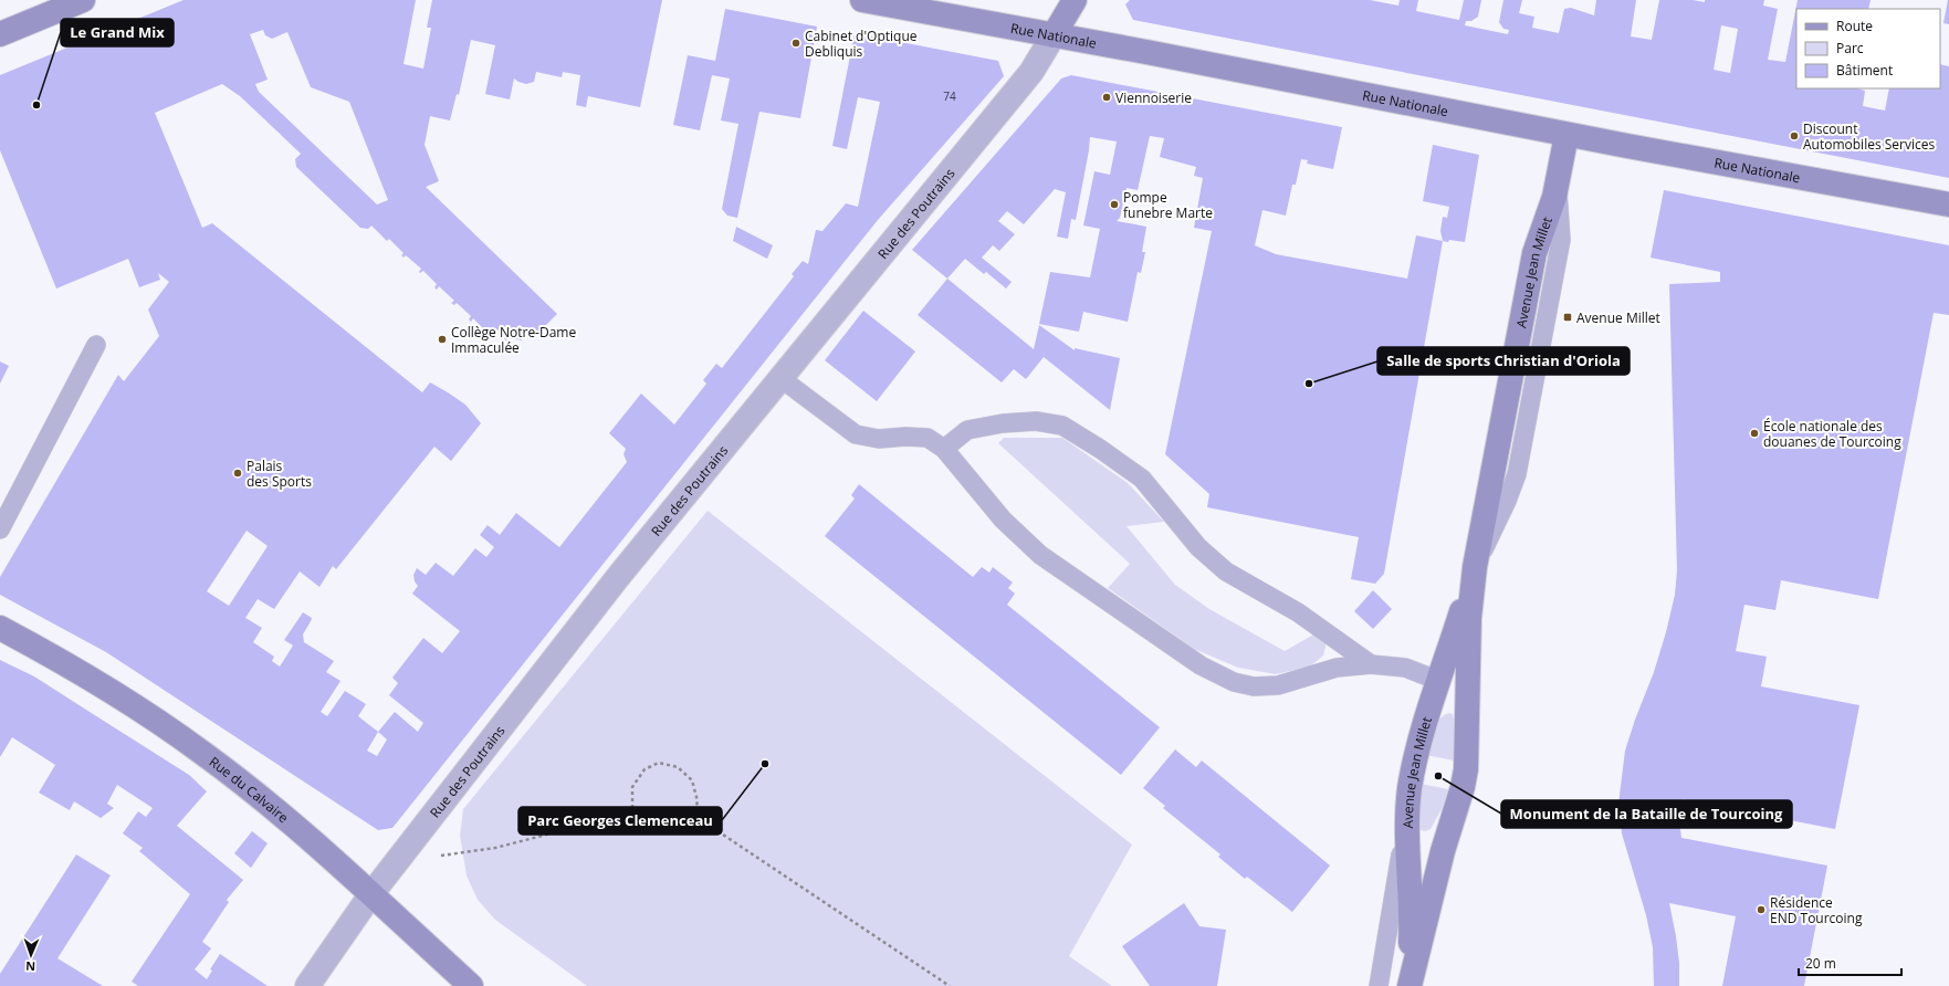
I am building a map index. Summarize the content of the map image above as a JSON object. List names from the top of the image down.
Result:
{
  "streets": {
    "main road": [
      "Rue Nationale",
      "Rue des Poutrains",
      "Avenue Jean Millet",
      "Rue du Calvaire"
    ]
  },
  "crossings": [
    ["Rue Nationale", "Rue des Poutrains"],
    ["Rue Nationale", "Avenue Jean Millet"],
    ["Rue des Poutrains", "Rue du Calvaire"]
  ],
  "places": {
    "other": [
      "Cabinet d'Optique Debliquis",
      "Viennoiserie",
      "Le Grand Mix",
      "Discount Automobiles Services",
      "Pompe funebre Marte",
      "Collège Notre-Dame Immaculée",
      "Salle de sports Christian d'Oriola",
      "École nationale des douanes de Tourcoing",
      "Palais des Sports",
      "Parc Georges Clemenceau",
      "Monument de la Bataille de Tourcoing",
      "Résidence END Tourcoing"
    ],
    "transit": ["Avenue Millet"]
  },
  "house_numbers": ["74"],
  "legend": ["Route", "Parc", "Bâtiment"],
  "scale_bar": "20 m",
  "north": "bottom"
}
